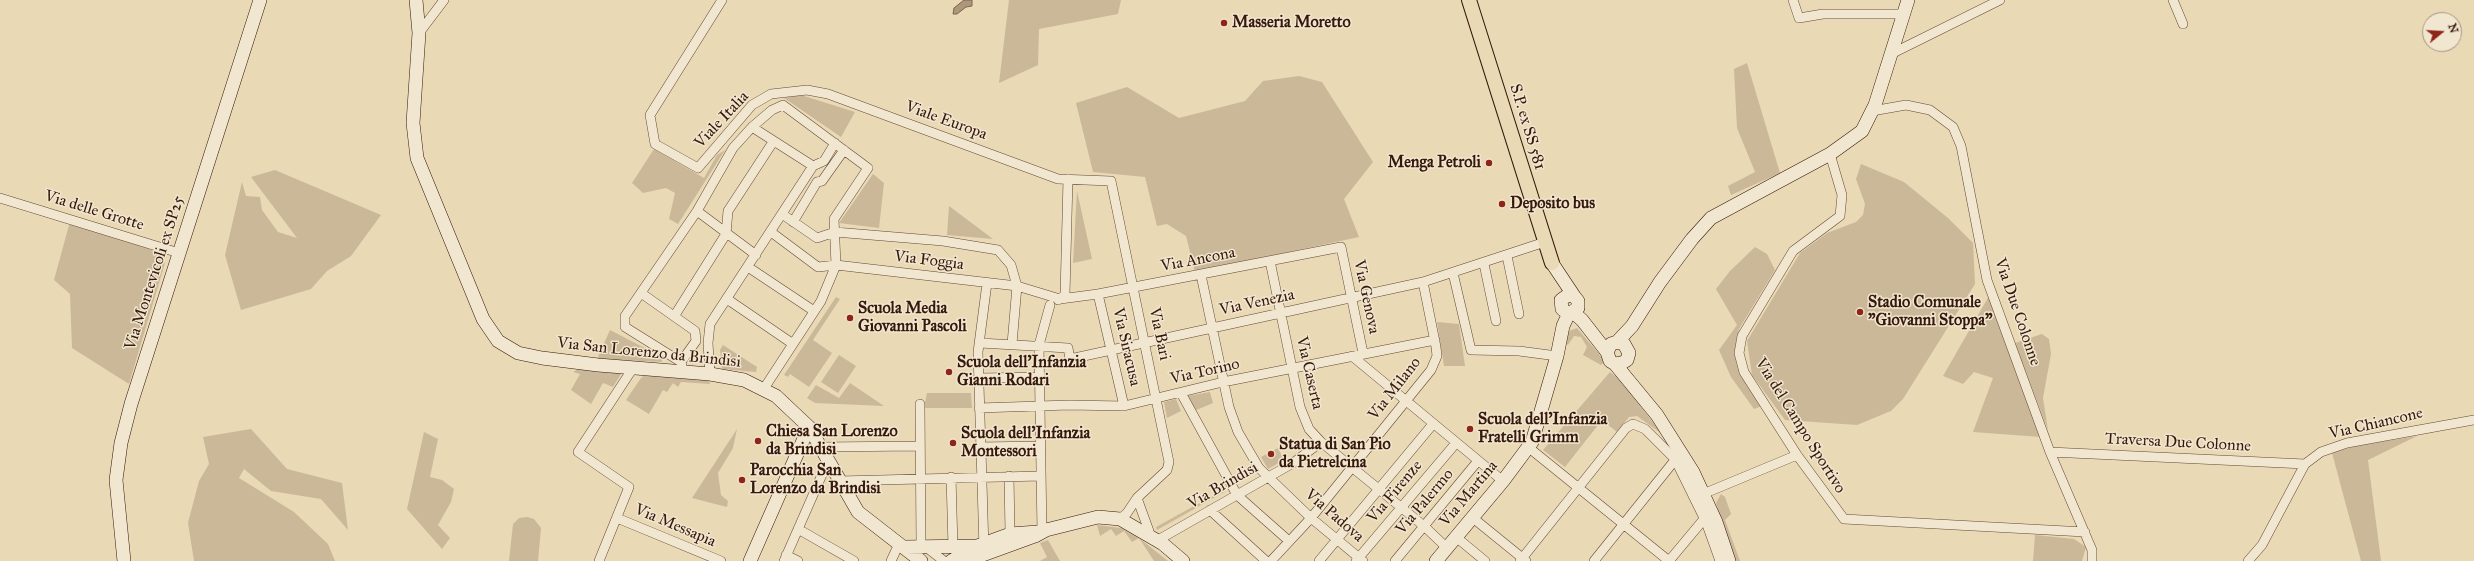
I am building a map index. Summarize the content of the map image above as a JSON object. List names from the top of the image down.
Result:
{
  "streets": {
    "main road": ["S.P. ex SS 581"],
    "street": [
      "Viale Italia",
      "Viale Europa",
      "Via delle Grotte",
      "Via Ancona",
      "Via Foggia",
      "Via Montevicoli ex SP25",
      "Via Genova",
      "Via Venezia",
      "Via Due Colonne",
      "Via Bari",
      "Via Siracusa",
      "Via San Lorenzo da Brindisi",
      "Via Torino",
      "Via Caserta",
      "Via Milano",
      "Via Chiancone",
      "Via del Campo Sportivo",
      "Traversa Due Colonne",
      "Via Brindisi",
      "Via Firenze",
      "Via Martina",
      "Via Palermo",
      "Via Padova",
      "Via Messapia"
    ]
  },
  "crossings": [
    ["Viale Italia", "Viale Europa"],
    ["Viale Europa", "Via Bari"],
    ["S.P. ex SS 581", "Via Venezia"],
    ["Via delle Grotte", "Via Montevicoli ex SP25"],
    ["Via Ancona", "Via Foggia"],
    ["Via Ancona", "Via Genova"],
    ["Via Ancona", "Via Bari"],
    ["Via Ancona", "Via Siracusa"],
    ["Via Ancona", "Via Caserta"],
    ["Via Ancona", "Via Padova"],
    ["Via Genova", "Via Venezia"],
    ["Via Genova", "Via Torino"],
    ["Via Genova", "Via Milano"],
    ["Via Genova", "Via Firenze"],
    ["Via Genova", "Via Martina"],
    ["Via Genova", "Via Palermo"],
    ["Via Venezia", "Via Bari"],
    ["Via Venezia", "Via Siracusa"],
    ["Via Venezia", "Via Caserta"],
    ["Via Venezia", "Via Milano"],
    ["Via Venezia", "Via Padova"],
    ["Via Due Colonne", "Via del Campo Sportivo"],
    ["Via Due Colonne", "Traversa Due Colonne"],
    ["Via Bari", "Via Torino"],
    ["Via Siracusa", "Via Torino"],
    ["Via Torino", "Via Caserta"],
    ["Via Torino", "Via Milano"],
    ["Via Torino", "Via Padova"],
    ["Via Caserta", "Via Milano"],
    ["Via Caserta", "Via Brindisi"],
    ["Via Caserta", "Via Firenze"],
    ["Via Caserta", "Via Martina"],
    ["Via Caserta", "Via Palermo"],
    ["Via Milano", "Via Padova"],
    ["Via Chiancone", "Traversa Due Colonne"],
    ["Via Brindisi", "Via Padova"],
    ["Via Firenze", "Via Padova"]
  ],
  "places": [
    "Masseria Moretto",
    "Menga Petroli",
    "Deposito bus",
    "Stadio Comunale \"Giovanni Stoppa\"",
    "Scuola Media Giovanni Pascoli",
    "Scuola dell'Infanzia Gianni Rodari",
    "Scuola dell'Infanzia Fratelli Grimm",
    "Chiesa San Lorenzo da Brindisi",
    "Scuola dell'Infanzia Montessori",
    "Statua di San Pio da Pietrelcina",
    "Parocchia San Lorenzo da Brindisi"
  ],
  "north": "right"
}
